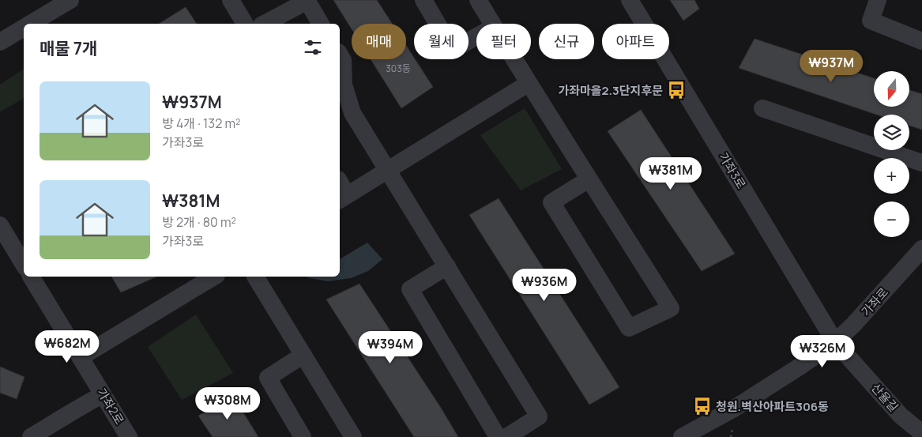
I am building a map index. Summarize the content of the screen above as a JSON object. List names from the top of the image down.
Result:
{
  "streets": {
    "street": [
      "가좌3로",
      "가좌로",
      "산율길",
      "가좌2로"
    ]
  },
  "crossings": [
    ["가좌3로", "가좌로"],
    ["가좌3로", "산율길"],
    ["가좌로", "산율길"]
  ],
  "places": {
    "bus stop": ["가좌마을2.3단지후문", "청원.벽산아파트306동"]
  },
  "house_numbers": ["303동"],
  "north": "bottom",
  "page": {
    "chip": [
      "매매",
      "월세",
      "필터",
      "신규",
      "아파트"
    ],
    "heading": "매물 7개",
    "price": [
      "₩937M",
      "₩381M",
      "₩936M",
      "₩682M",
      "₩394M",
      "₩326M",
      "₩308M"
    ],
    "map_buttons": ["+", "−"],
    "list": [
      {
        "name": "₩937M",
        "note": "방 4개 · 132 m² · 가좌3로"
      },
      {
        "name": "₩381M",
        "note": "방 2개 · 80 m² · 가좌3로"
      }
    ]
  }
}
